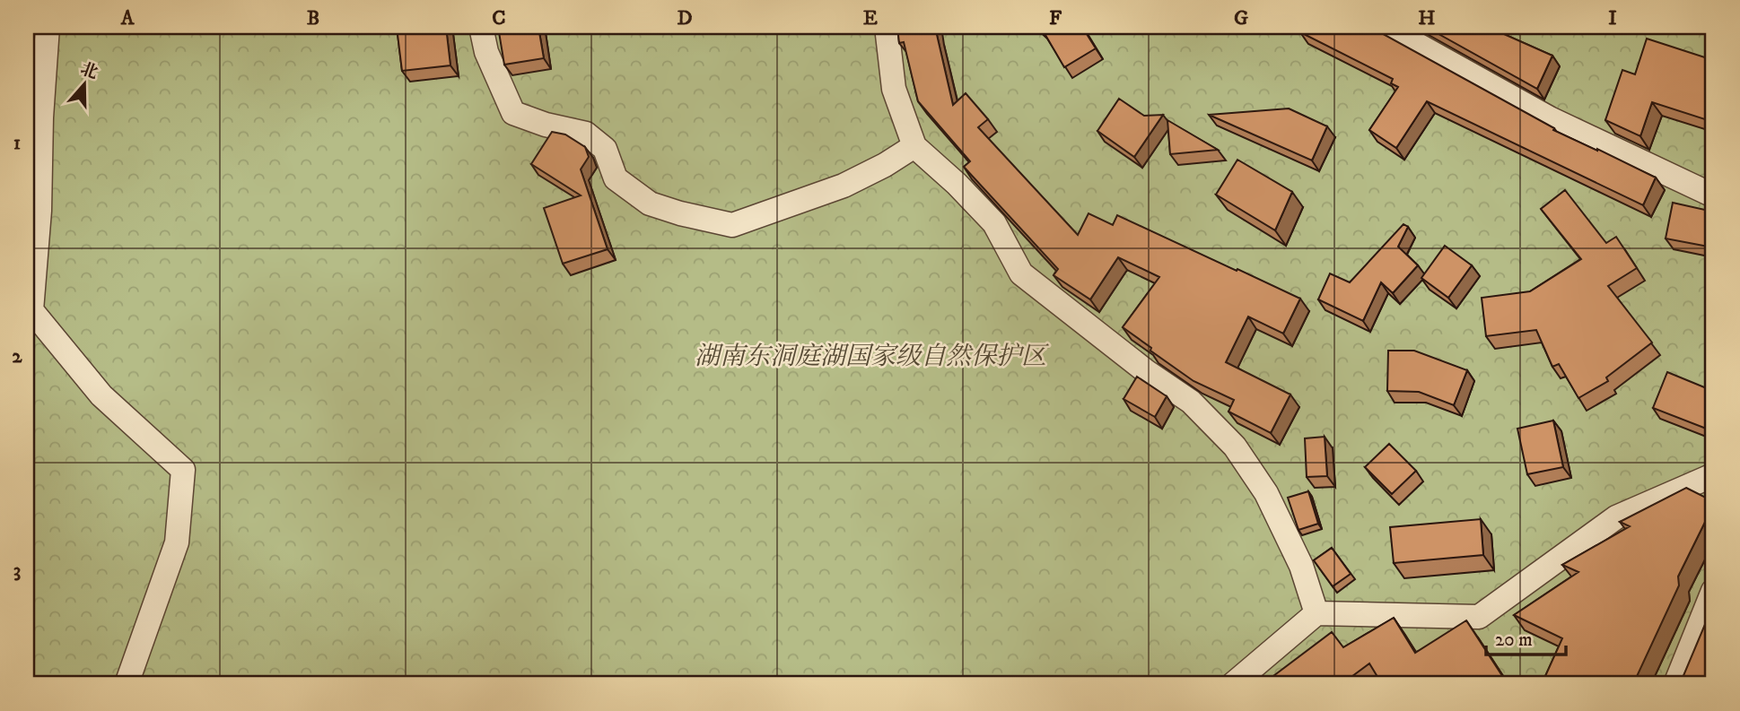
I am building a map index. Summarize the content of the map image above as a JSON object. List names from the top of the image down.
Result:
{
  "parks": ["湖南东洞庭湖国家级自然保护区"],
  "scale_bar": "20 m",
  "north": "top",
  "grid": {
    "columns": [
      "A",
      "B",
      "C",
      "D",
      "E",
      "F",
      "G",
      "H",
      "I"
    ],
    "rows": ["1", "2", "3"]
  }
}
